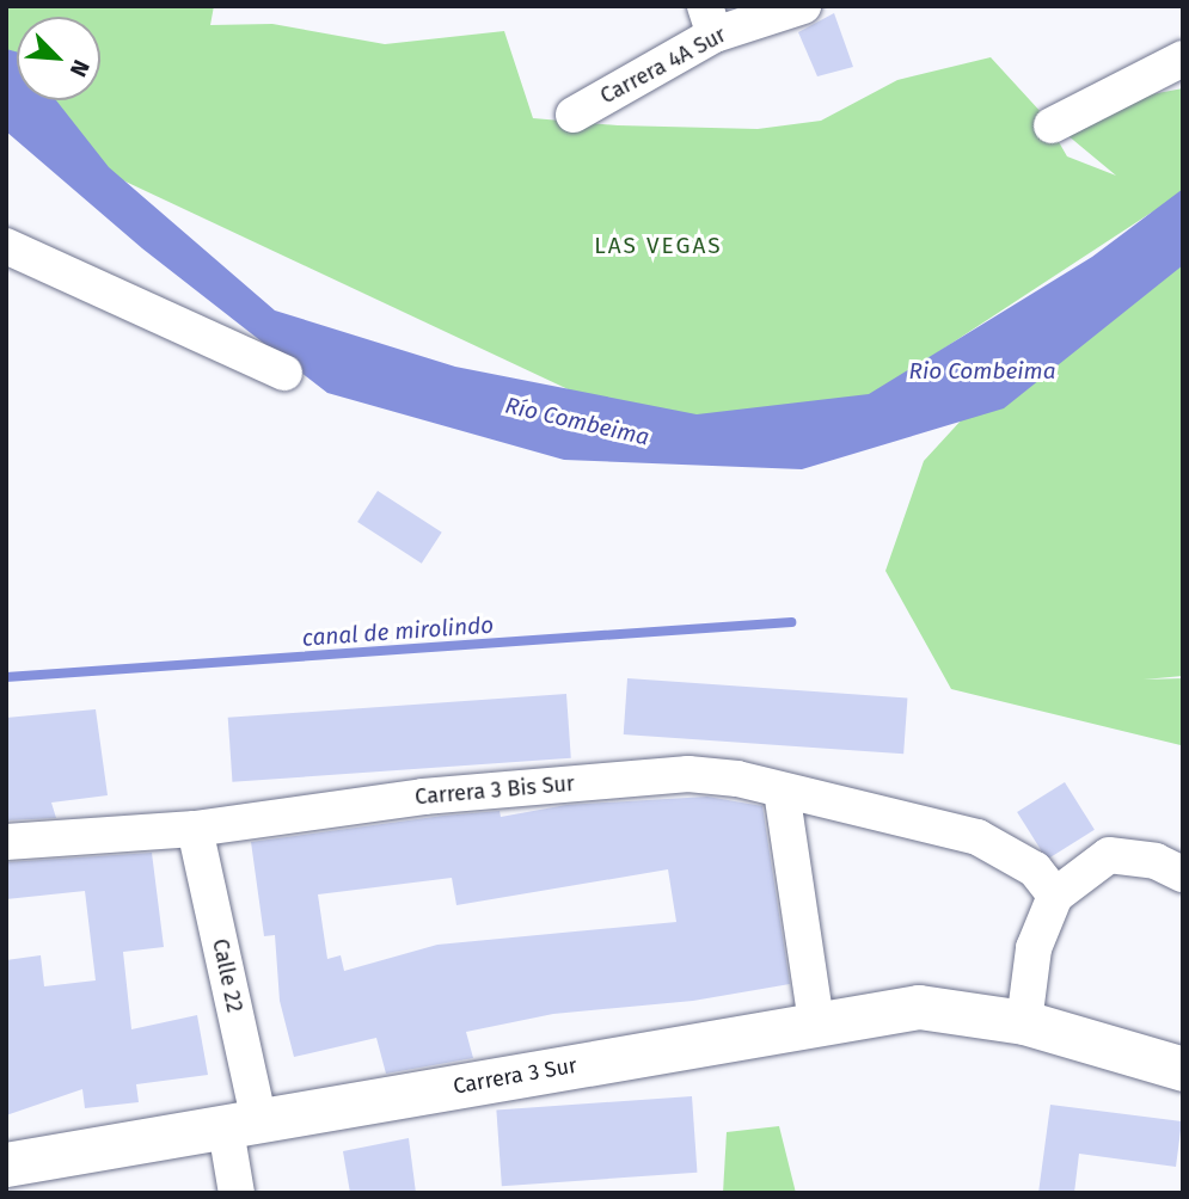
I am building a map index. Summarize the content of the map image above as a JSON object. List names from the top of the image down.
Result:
{
  "streets": {
    "street": [
      "Carrera 4A Sur",
      "Carrera 3 Bis Sur",
      "Calle 22",
      "Carrera 3 Sur"
    ]
  },
  "crossings": [
    ["Carrera 3 Bis Sur", "Calle 22"],
    ["Calle 22", "Carrera 3 Sur"]
  ],
  "districts": ["LAS VEGAS"],
  "water": ["Rio Combeima", "Río Combeima", "canal de mirolindo"],
  "north": "bottom right"
}
